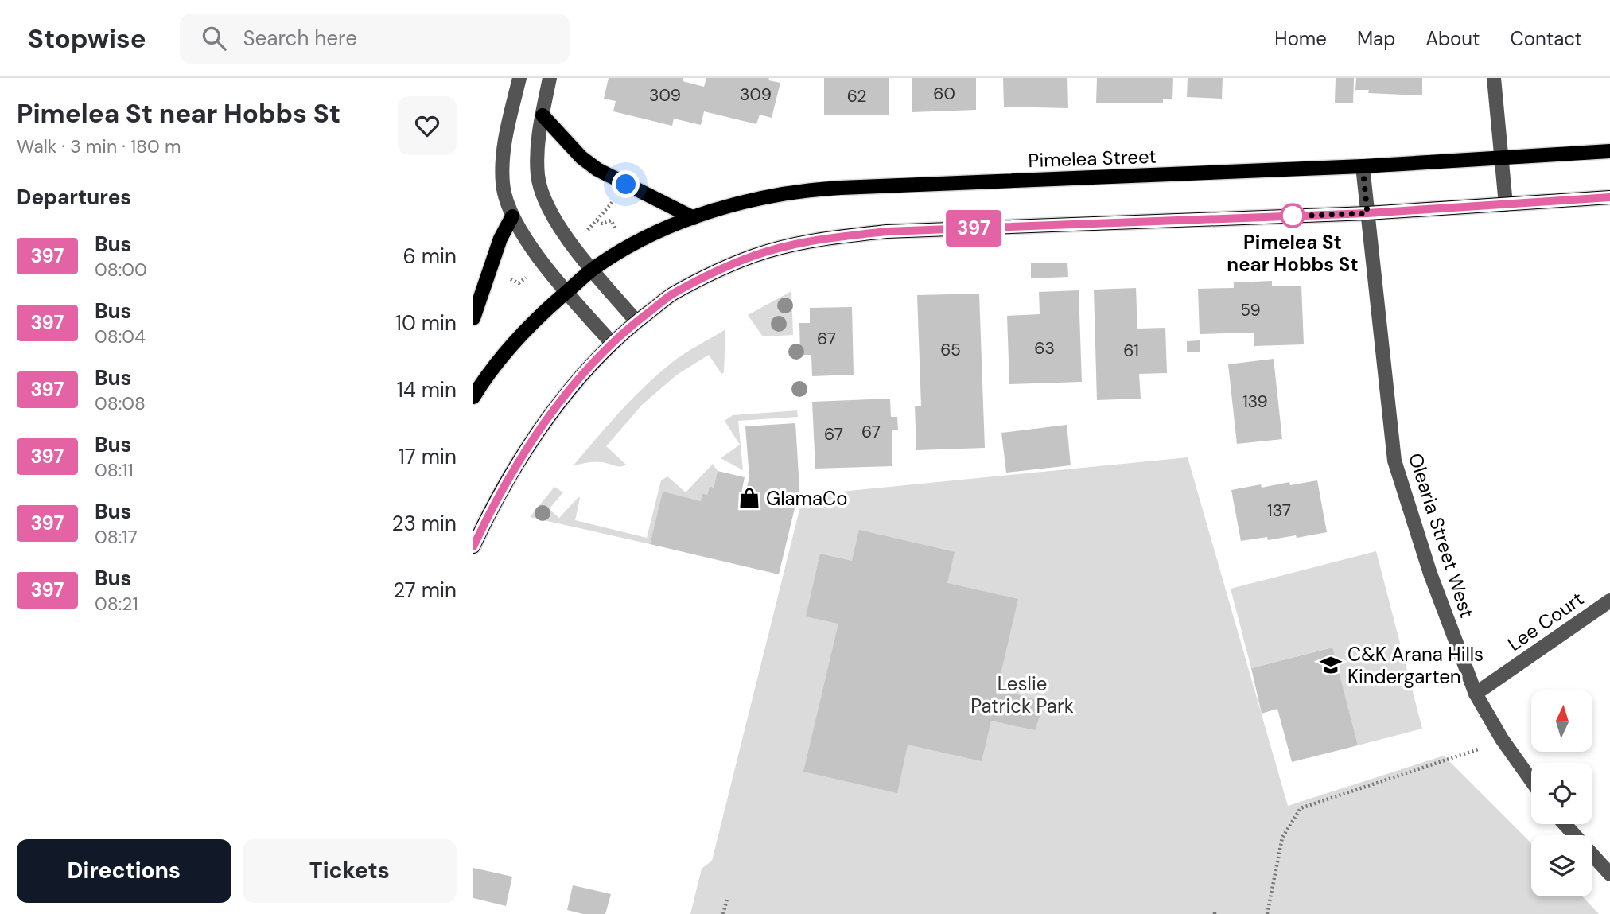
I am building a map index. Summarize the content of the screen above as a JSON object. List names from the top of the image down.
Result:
{
  "streets": {
    "main road": ["Pimelea Street"],
    "street": ["Olearia Street West", "Lee Court"]
  },
  "crossings": [
    ["Pimelea Street", "Olearia Street West"],
    ["Olearia Street West", "Lee Court"]
  ],
  "parks": ["Leslie Patrick Park"],
  "places": {
    "other": ["Pimelea St near Hobbs St"],
    "shop": ["GlamaCo"],
    "school or university": ["C&K Arana Hills Kindergarten"]
  },
  "lines": ["bus line 397"],
  "house_numbers": [
    "60",
    "309",
    "309",
    "62",
    "59",
    "67",
    "63",
    "65",
    "61",
    "139",
    "67",
    "67",
    "137"
  ],
  "north": "top",
  "page": {
    "header": "Stopwise",
    "search": "Search here",
    "nav": [
      "Home",
      "Map",
      "About",
      "Contact"
    ],
    "heading": [
      ["Pimelea St near Hobbs St", "Walk · 3 min · 180 m"],
      "Departures"
    ],
    "on_map": "397",
    "list": [
      {
        "mark": "397",
        "name": "Bus",
        "note": "08:00",
        "value": "6 min"
      },
      {
        "mark": "397",
        "name": "Bus",
        "note": "08:04",
        "value": "10 min"
      },
      {
        "mark": "397",
        "name": "Bus",
        "note": "08:08",
        "value": "14 min"
      },
      {
        "mark": "397",
        "name": "Bus",
        "note": "08:11",
        "value": "17 min"
      },
      {
        "mark": "397",
        "name": "Bus",
        "note": "08:17",
        "value": "23 min"
      },
      {
        "mark": "397",
        "name": "Bus",
        "note": "08:21",
        "value": "27 min"
      }
    ],
    "buttons": ["Directions", "Tickets"]
  }
}
